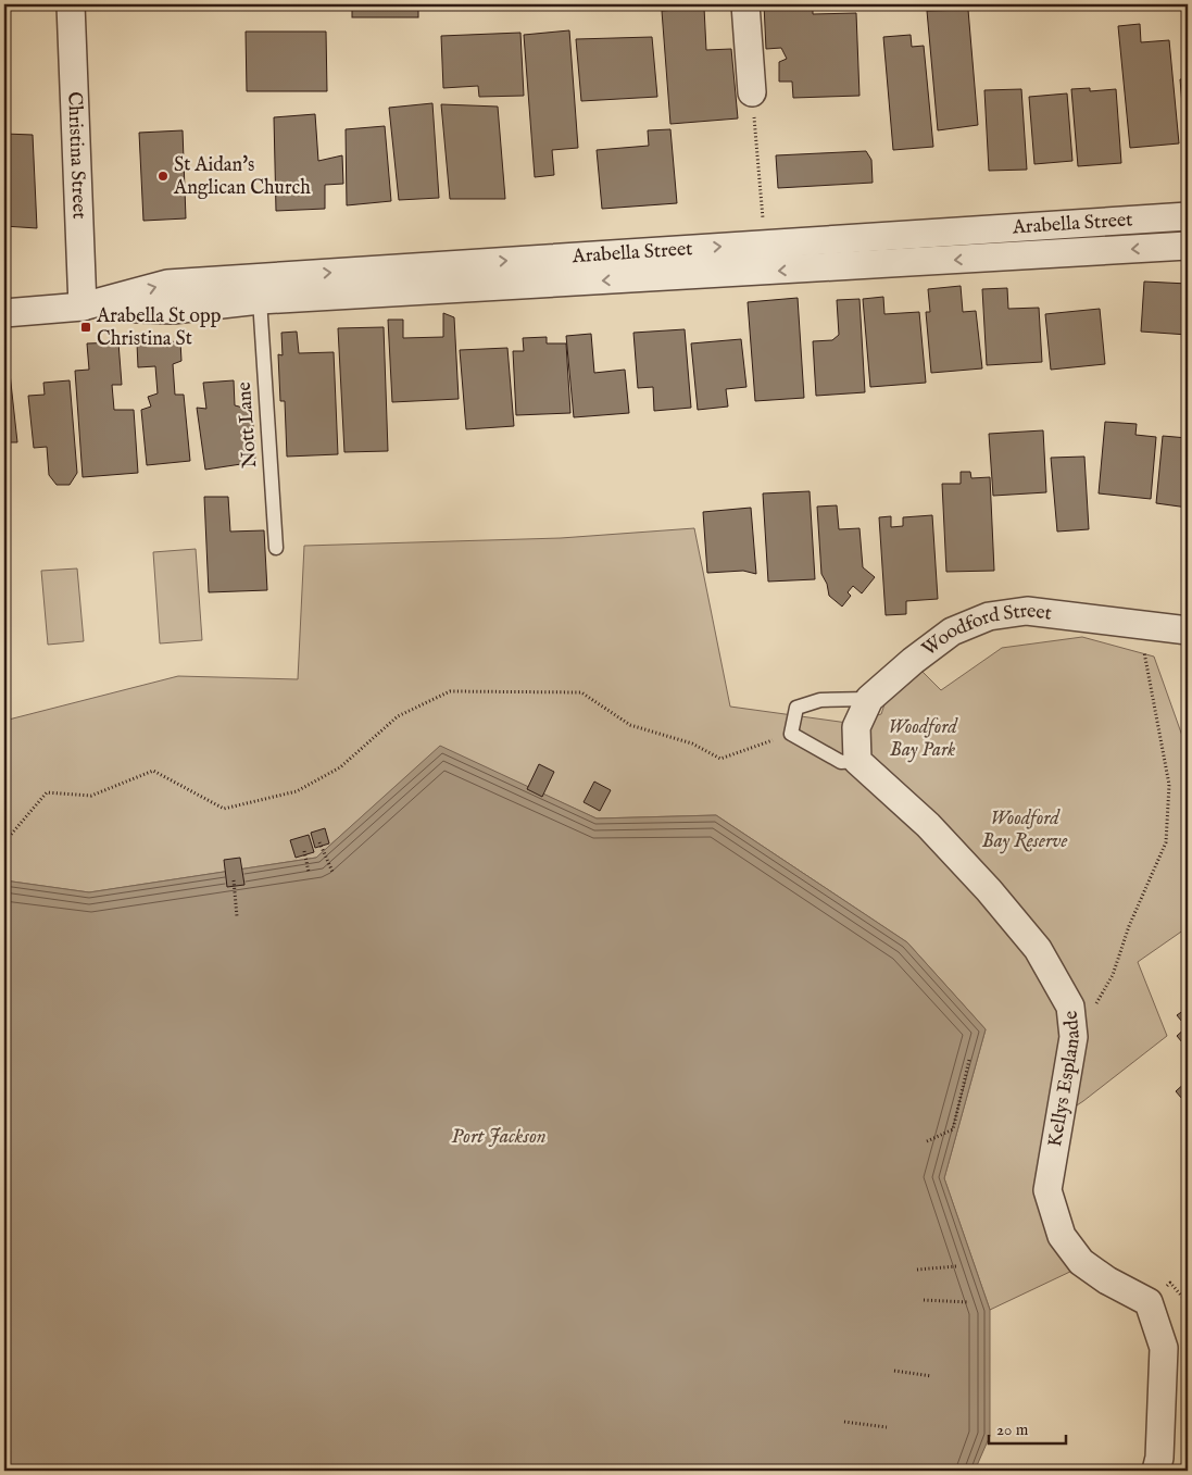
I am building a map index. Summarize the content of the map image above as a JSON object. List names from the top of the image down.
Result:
{
  "streets": {
    "street": [
      "Christina Street",
      "Arabella Street",
      "Woodford Street",
      "Kellys Esplanade"
    ],
    "lane": ["Nott Lane"]
  },
  "crossings": [
    ["Christina Street", "Arabella Street"],
    ["Arabella Street", "Nott Lane"],
    ["Woodford Street", "Kellys Esplanade"]
  ],
  "water": ["Port Jackson"],
  "parks": ["Woodford Bay Park", "Woodford Bay Reserve"],
  "places": {
    "other": ["St Aidan's Anglican Church"],
    "transit": ["Arabella St opp Christina St"]
  },
  "scale_bar": "20 m"
}
